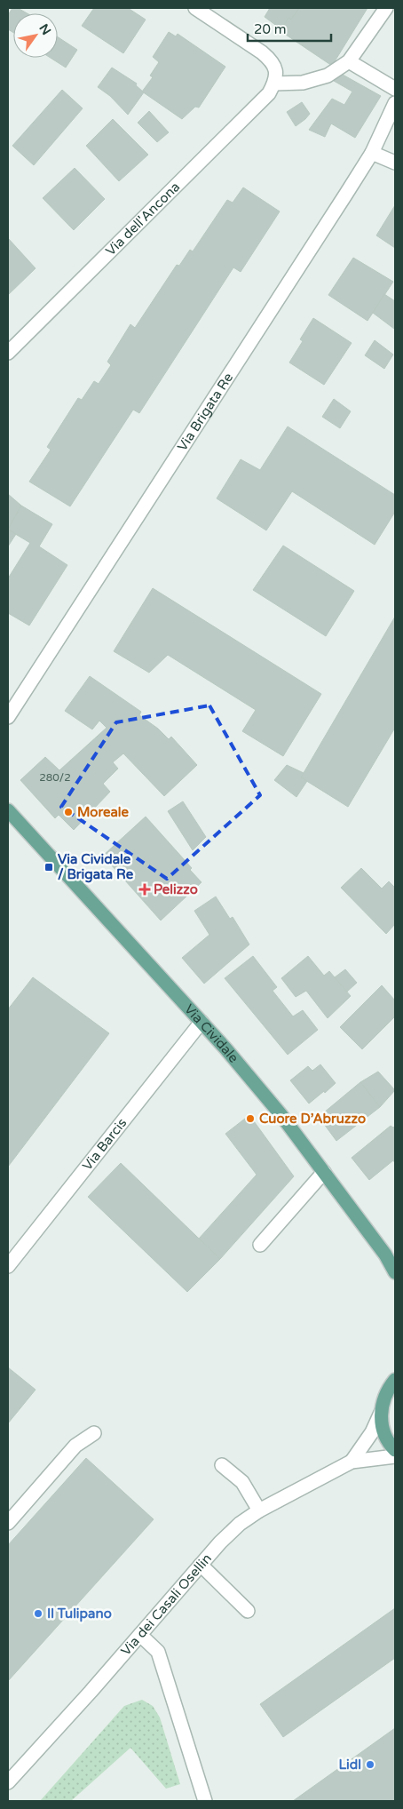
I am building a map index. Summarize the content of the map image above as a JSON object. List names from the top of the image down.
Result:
{
  "streets": {
    "main road": ["Via Cividale"],
    "street": [
      "Via dell'Ancona",
      "Via Brigata Re",
      "Via Barcis",
      "Via dei Casali Osellin"
    ]
  },
  "crossings": [
    ["Via Cividale", "Via Barcis"]
  ],
  "places": {
    "other": [
      "Moreale",
      "Cuore D’Abruzzo",
      "Il Tulipano",
      "Lidl"
    ],
    "transit": ["Via Cividale / Brigata Re"],
    "health": ["Pelizzo"]
  },
  "house_numbers": ["280/2"],
  "scale_bar": "20 m",
  "north": "top right"
}
